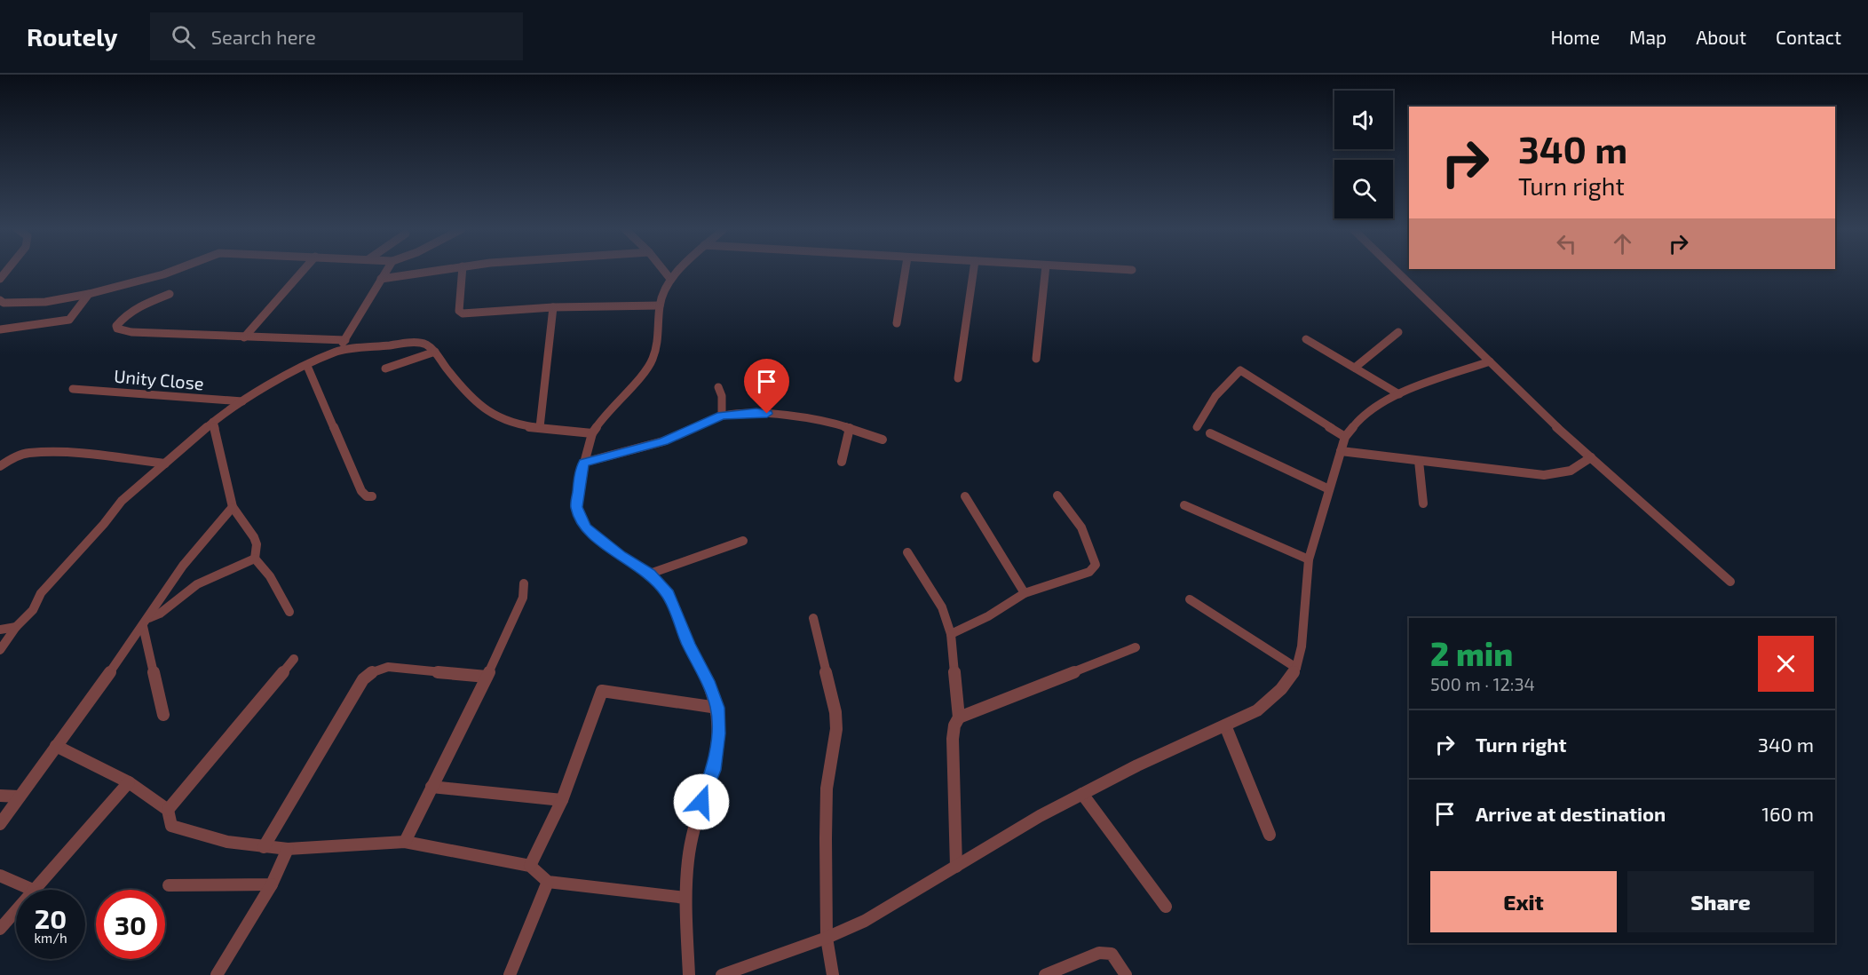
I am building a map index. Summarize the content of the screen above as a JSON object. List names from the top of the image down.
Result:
{
  "streets": {
    "street": ["Unity Close"]
  },
  "page": {
    "header": "Routely",
    "search": "Search here",
    "nav": [
      "Home",
      "Map",
      "About",
      "Contact"
    ],
    "turn": ["340 m", "Turn right"],
    "heading": ["2 min", "500 m · 12:34"],
    "list": [
      {
        "name": "Turn right",
        "value": "340 m"
      },
      {
        "name": "Arrive at destination",
        "value": "160 m"
      }
    ],
    "buttons": ["Exit", "Share"],
    "speed": "20 km/h",
    "limit": "30"
  }
}
